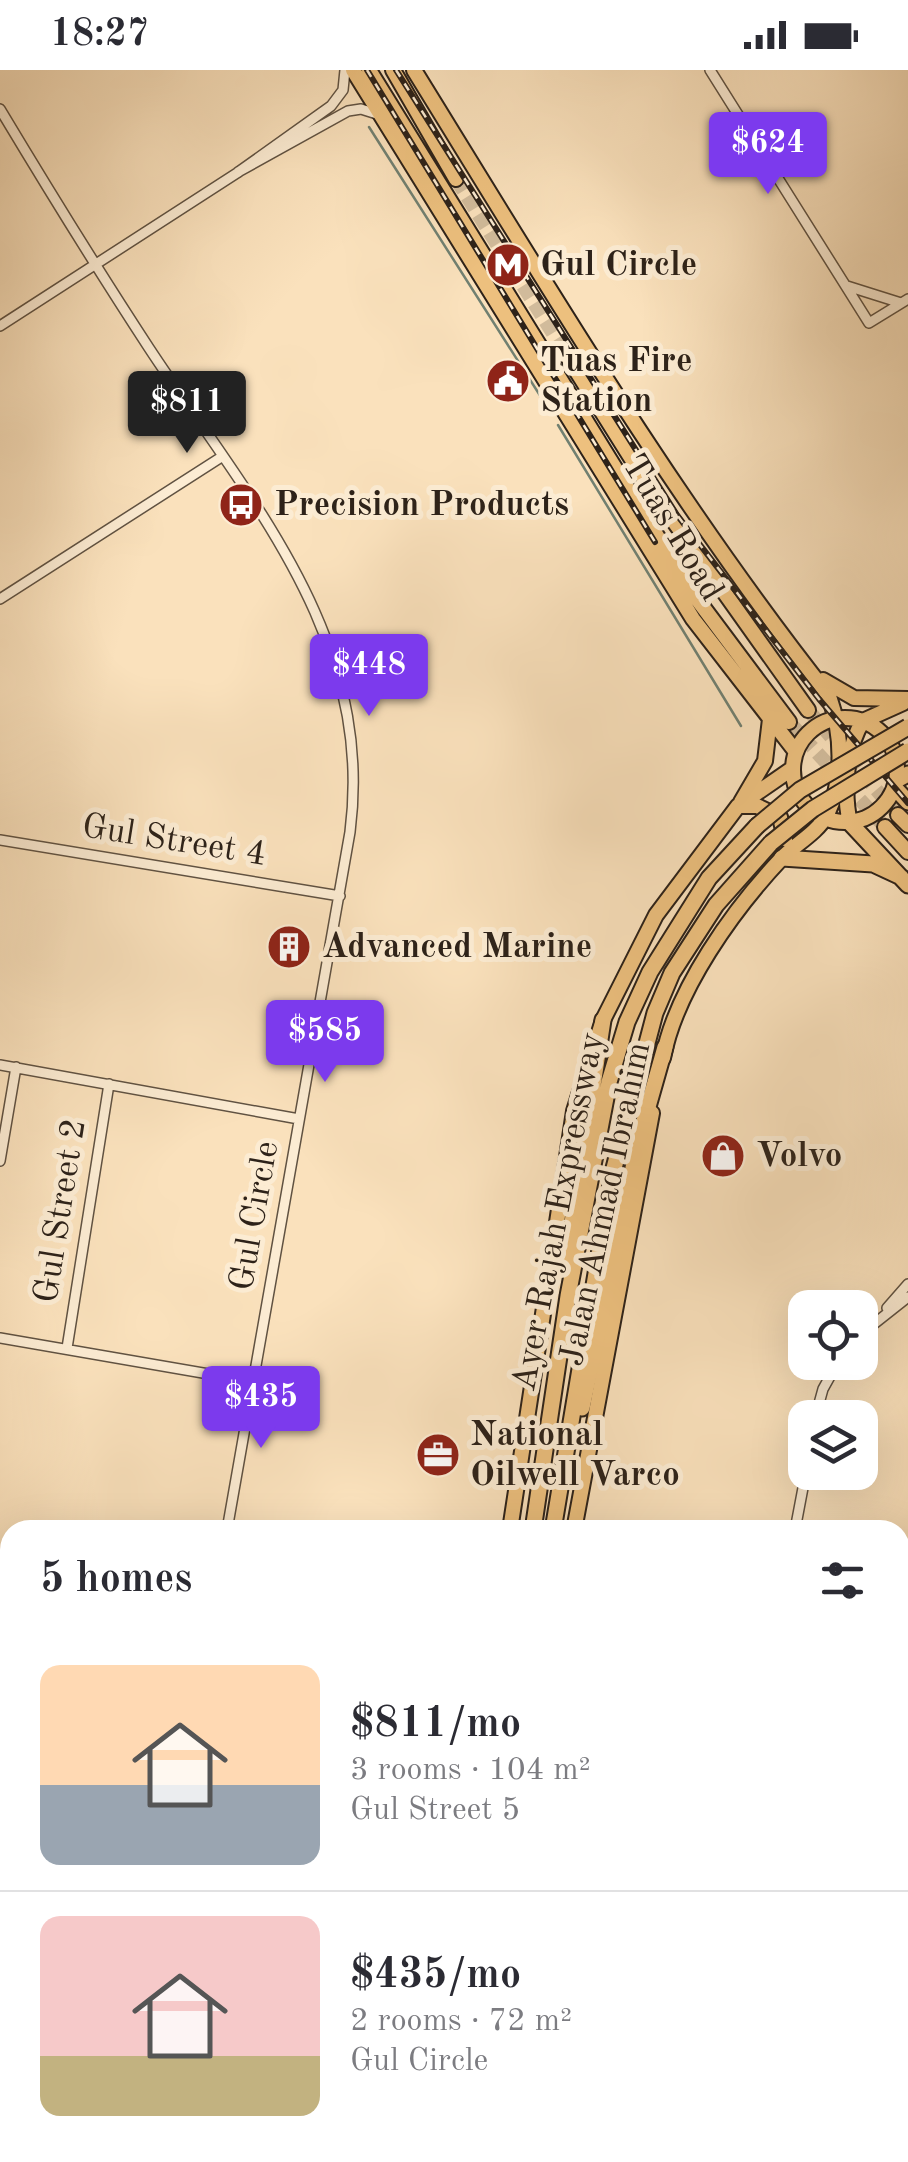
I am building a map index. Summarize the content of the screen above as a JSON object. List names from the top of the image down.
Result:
{
  "streets": {
    "highway": ["Ayer Rajah Expressway"],
    "main road": ["Tuas Road", "Jalan Ahmad Ibrahim"],
    "street": ["Gul Street 4", "Gul Street 2", "Gul Circle"]
  },
  "crossings": [
    ["Tuas Road", "Jalan Ahmad Ibrahim"],
    ["Gul Street 4", "Gul Circle"]
  ],
  "places": {
    "metro station": ["Gul Circle"],
    "public building": ["Tuas Fire Station"],
    "bus stop": ["Precision Products"],
    "building": ["Advanced Marine"],
    "shop": ["Volvo"],
    "office": ["National Oilwell Varco"]
  },
  "page": {
    "status": "18:27",
    "price": [
      "$624",
      "$811",
      "$448",
      "$585",
      "$435"
    ],
    "heading": "5 homes",
    "list": [
      {
        "name": "$811/mo",
        "note": "3 rooms · 104 m² · Gul Street 5"
      },
      {
        "name": "$435/mo",
        "note": "2 rooms · 72 m² · Gul Circle"
      }
    ]
  }
}
